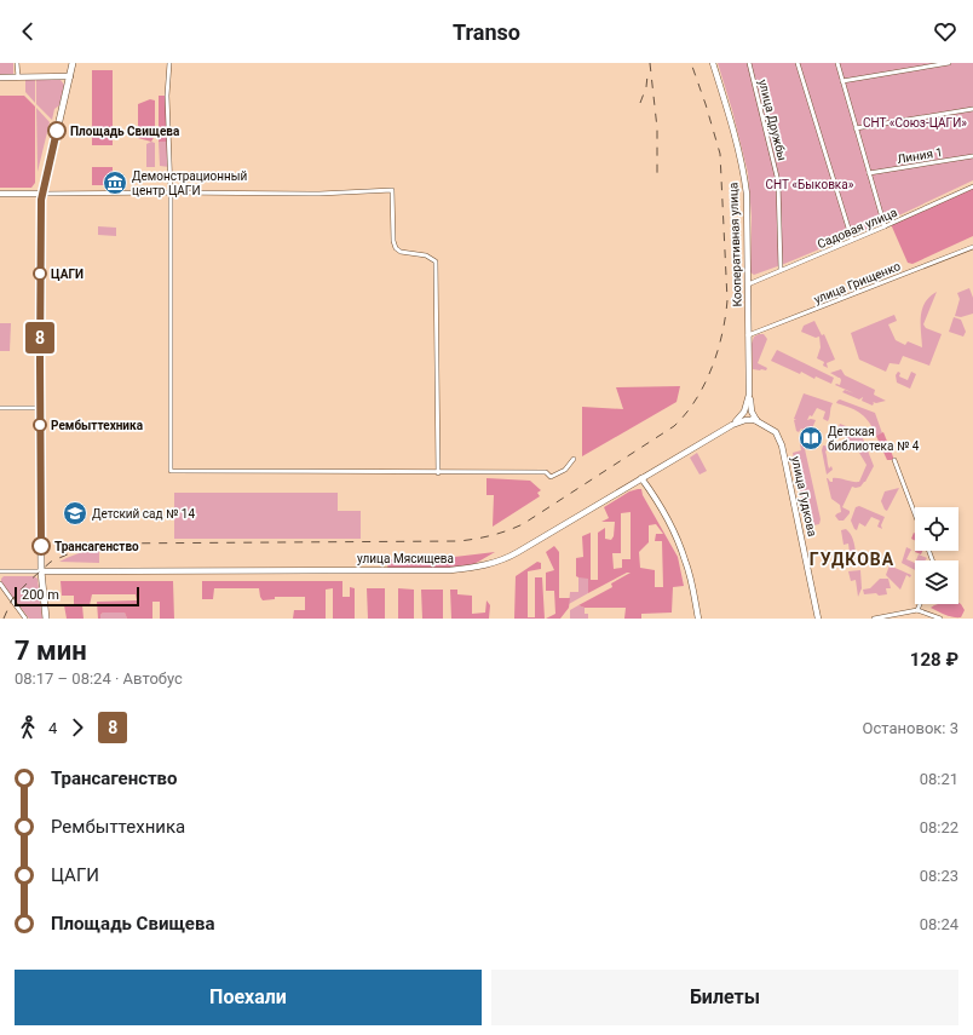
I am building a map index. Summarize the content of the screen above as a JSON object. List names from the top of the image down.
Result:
{
  "streets": {
    "main road": ["Кооперативная улица", "улица Гудкова", "улица Мясищева"],
    "street": [
      "улица Дружбы",
      "Линия 1",
      "Садовая улица",
      "улица Грищенко"
    ]
  },
  "crossings": [
    ["улица Дружбы", "Садовая улица"],
    ["Садовая улица", "Кооперативная улица"],
    ["Кооперативная улица", "улица Грищенко"],
    ["Кооперативная улица", "улица Гудкова"],
    ["Кооперативная улица", "улица Мясищева"]
  ],
  "districts": ["ГУДКОВА"],
  "parks": ["СНТ «Союз-ЦАГИ»", "СНТ «Быковка»"],
  "places": {
    "other": [
      "Площадь Свищева",
      "ЦАГИ",
      "Рембыттехника",
      "Трансагенство"
    ],
    "museum": ["Демонстрационный центр ЦАГИ"],
    "library": ["Детская библиотека № 4"],
    "school or university": ["Детский сад № 14"]
  },
  "lines": ["bus line 8"],
  "scale_bar": "200 m",
  "page": {
    "header": "Transo",
    "on_map": "8",
    "scale": "200 m",
    "heading": ["7 мин", "08:17 – 08:24 · Автобус", "128 ₽"],
    "legs": ["4", "8", "Остановок: 3"],
    "list": [
      {
        "name": "Трансагенство",
        "value": "08:21"
      },
      {
        "name": "Рембыттехника",
        "value": "08:22"
      },
      {
        "name": "ЦАГИ",
        "value": "08:23"
      },
      {
        "name": "Площадь Свищева",
        "value": "08:24"
      }
    ],
    "buttons": ["Поехали", "Билеты"]
  }
}
